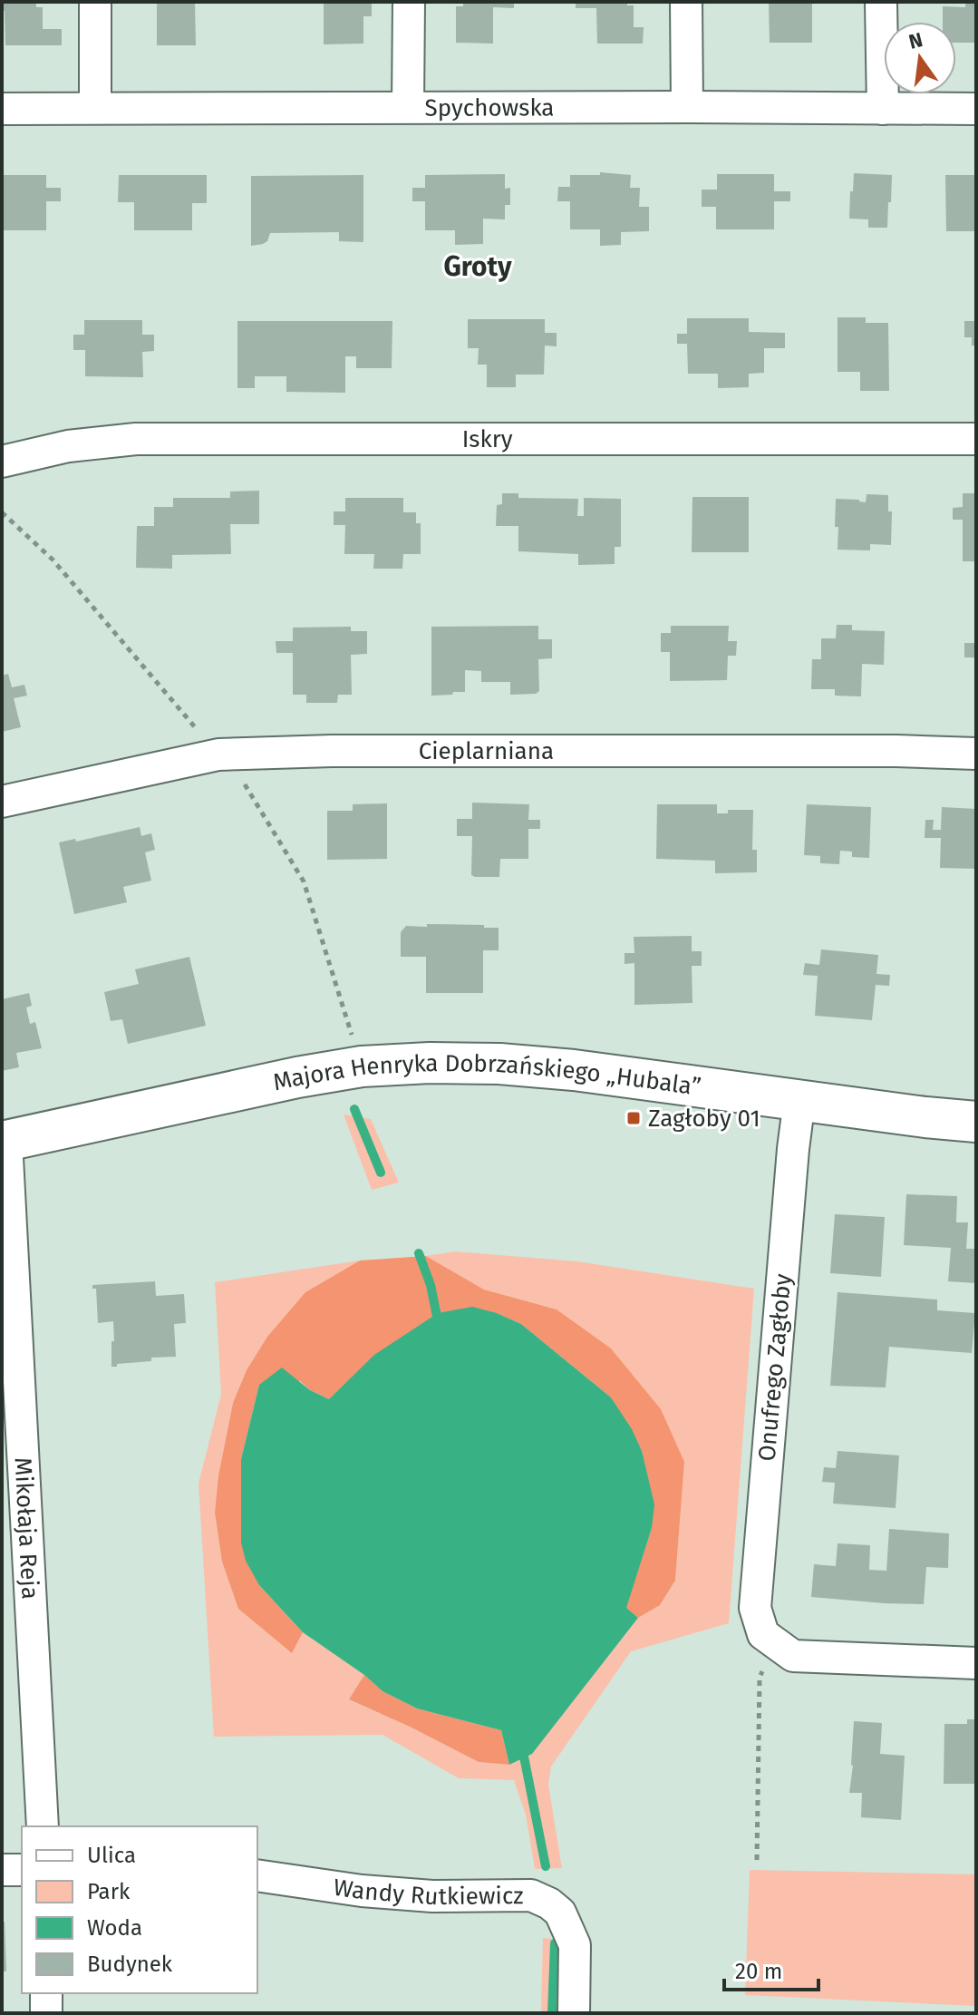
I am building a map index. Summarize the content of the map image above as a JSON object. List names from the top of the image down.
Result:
{
  "streets": {
    "street": [
      "Spychowska",
      "Iskry",
      "Cieplarniana",
      "Majora Henryka Dobrzańskiego „Hubala”",
      "Onufrego Zagłoby",
      "Mikołaja Reja",
      "Wandy Rutkiewicz"
    ]
  },
  "crossings": [
    ["Majora Henryka Dobrzańskiego „Hubala”", "Onufrego Zagłoby"],
    ["Majora Henryka Dobrzańskiego „Hubala”", "Mikołaja Reja"]
  ],
  "districts": ["Groty"],
  "places": {
    "transit": ["Zagłoby 01"]
  },
  "legend": [
    "Ulica",
    "Park",
    "Woda",
    "Budynek"
  ],
  "scale_bar": "20 m",
  "north": "top"
}
